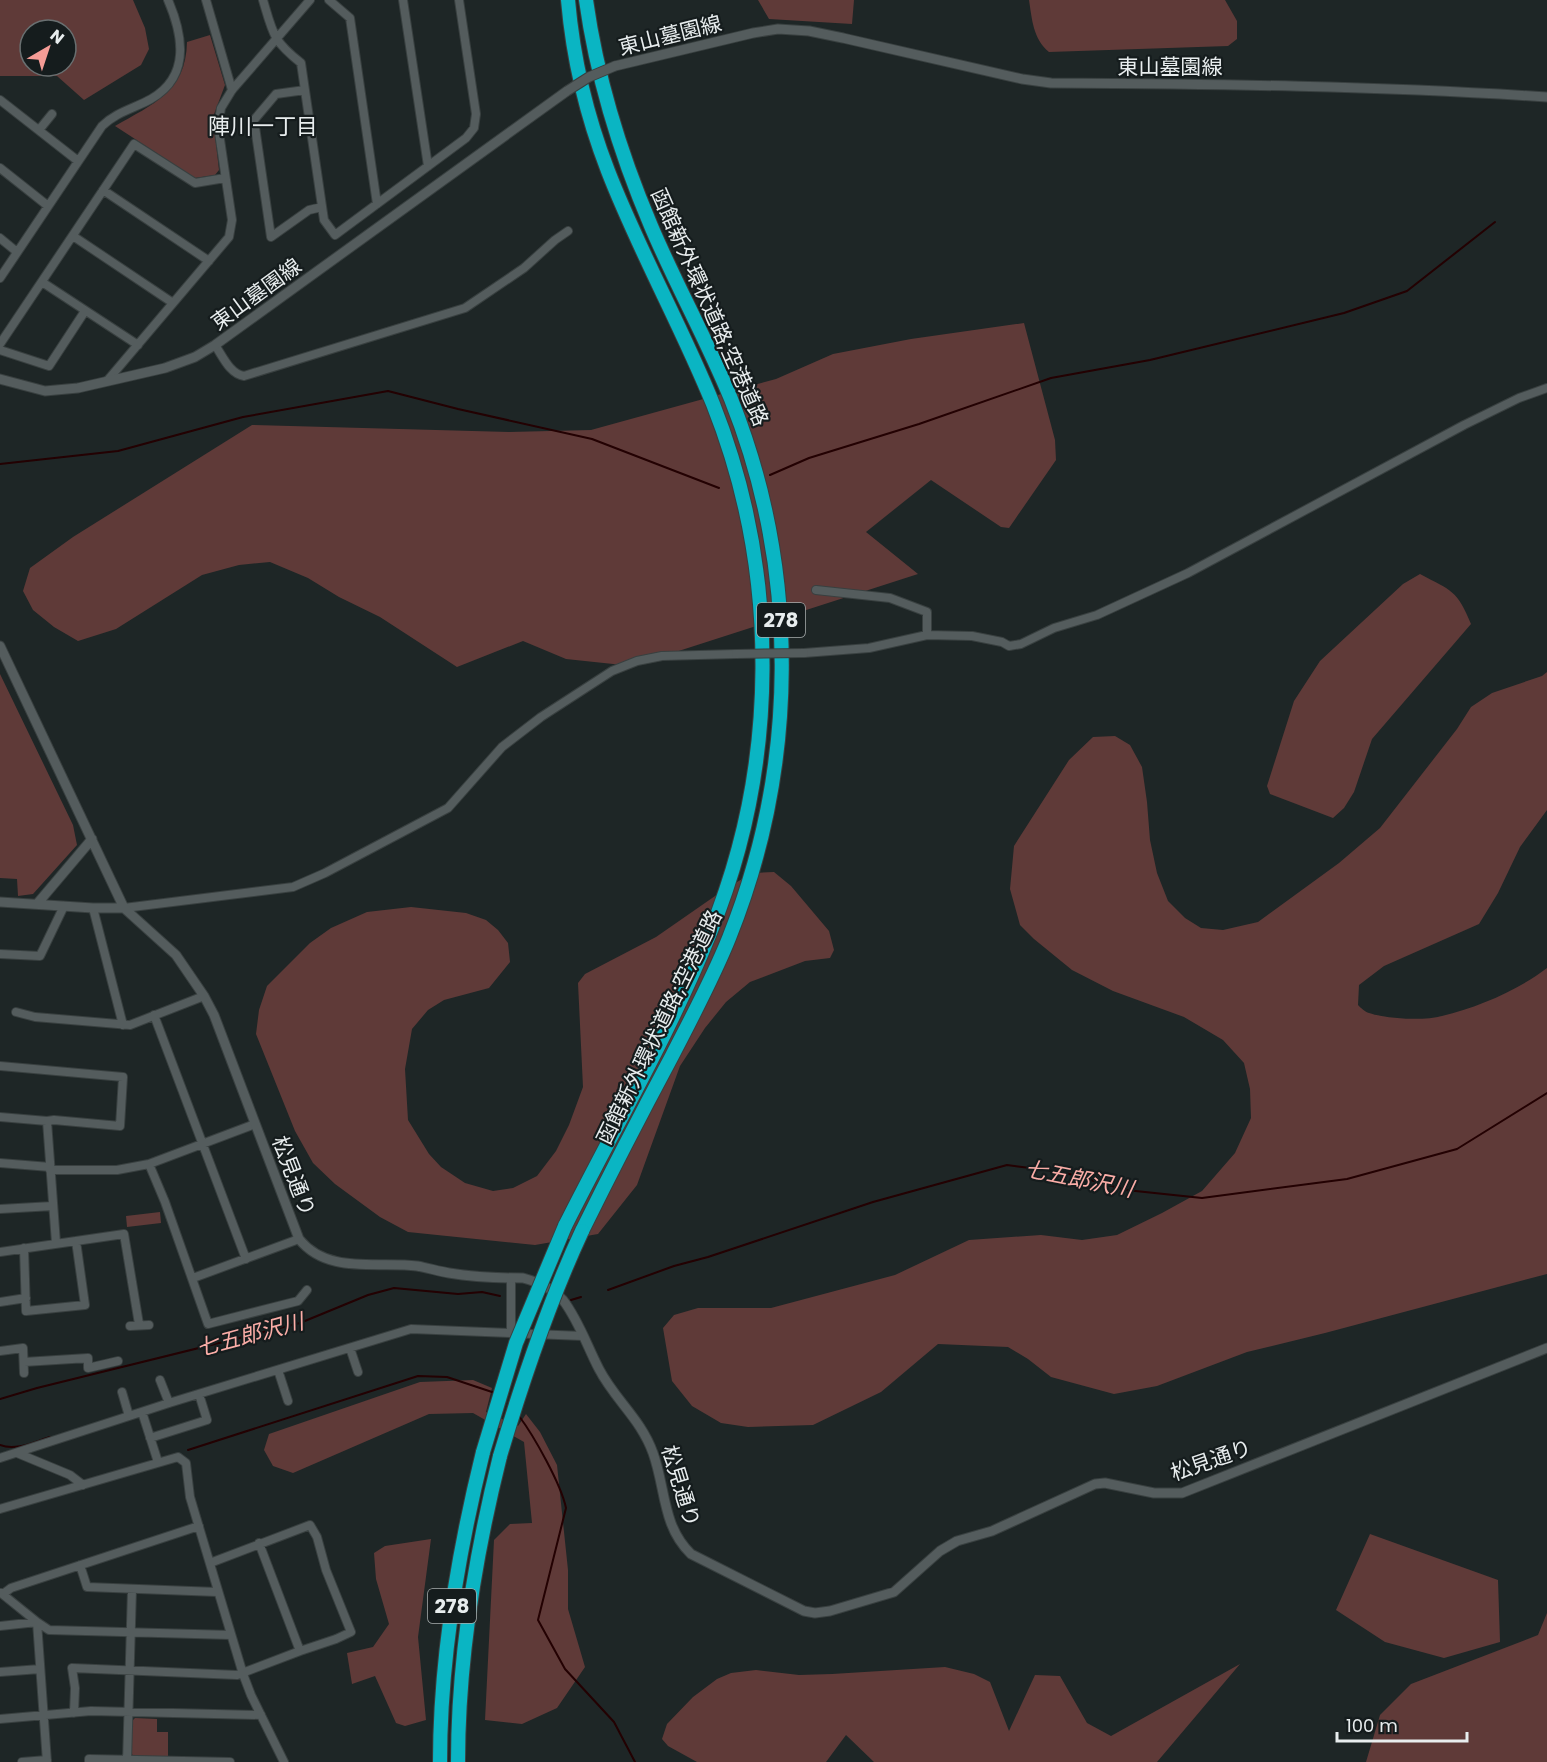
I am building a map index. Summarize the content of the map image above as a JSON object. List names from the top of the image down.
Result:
{
  "streets": {
    "highway": ["函館新外環状道路;空港道路", "278"],
    "street": ["東山墓園線", "松見通り"]
  },
  "districts": ["陣川一丁目"],
  "water": ["七五郎沢川"],
  "scale_bar": "100 m",
  "north": "top right"
}
